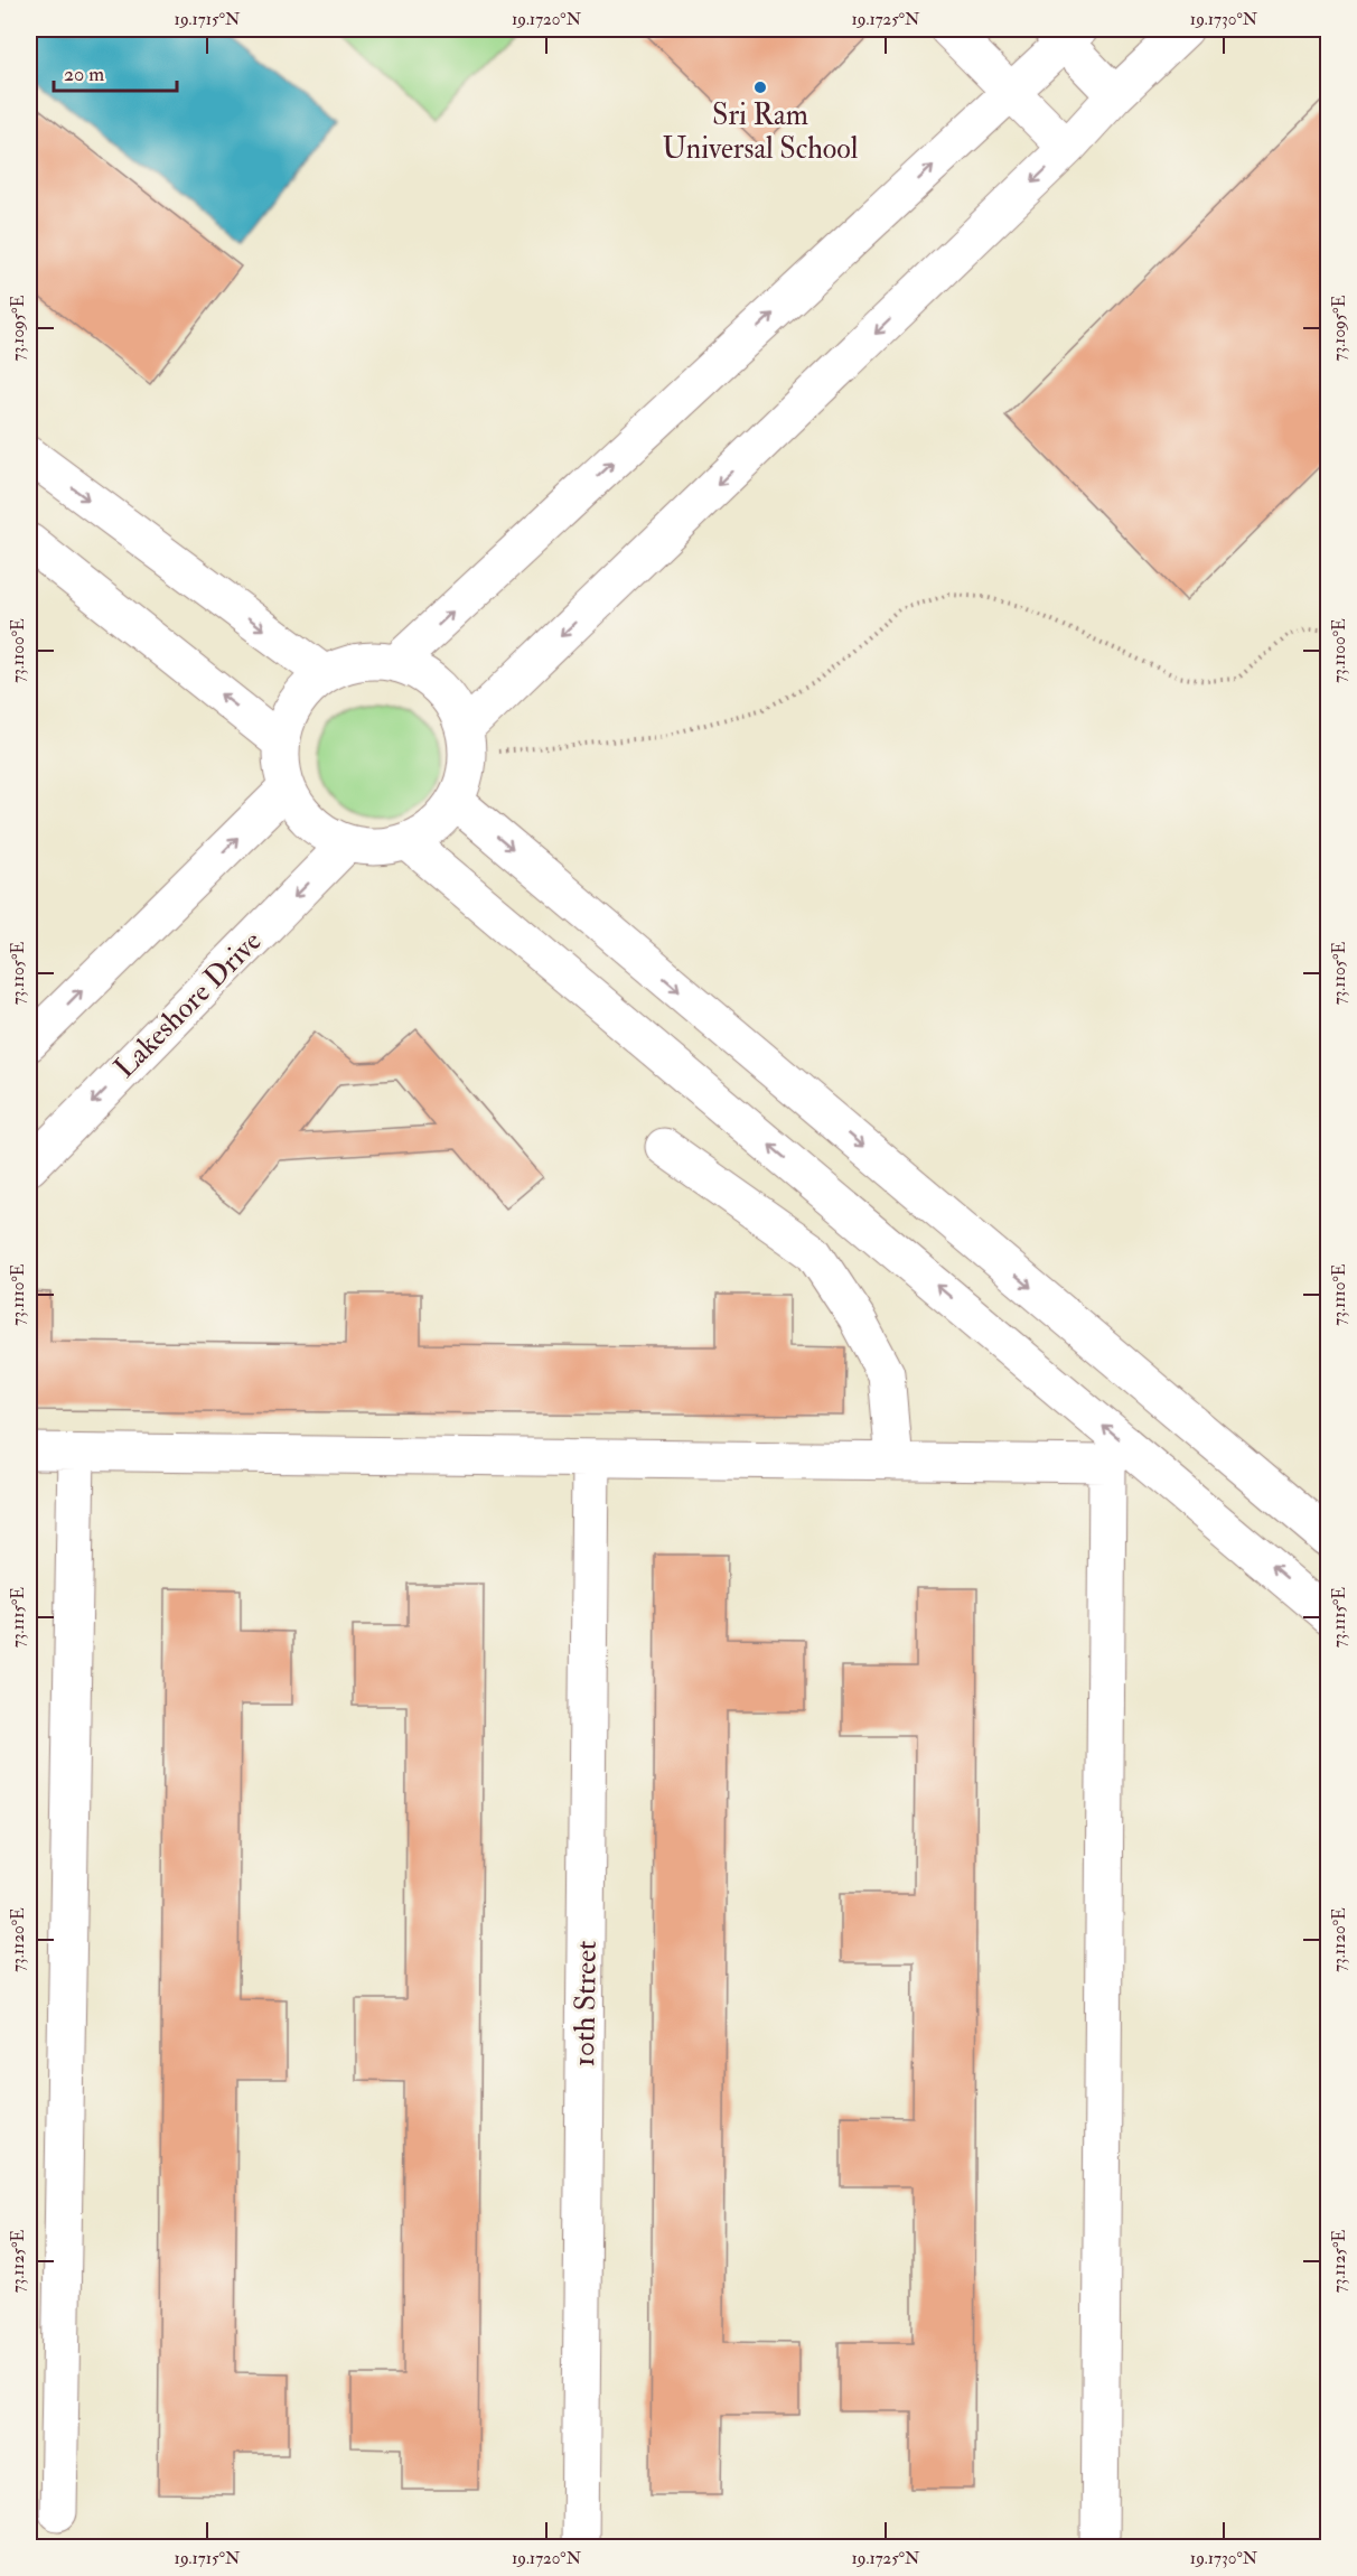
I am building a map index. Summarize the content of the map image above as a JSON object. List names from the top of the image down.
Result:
{
  "streets": {
    "street": ["Lakeshore Drive", "10th Street"]
  },
  "places": ["Sri Ram Universal School"],
  "scale_bar": "20 m",
  "coordinates": [
    "19.1715°N",
    "19.1720°N",
    "19.1725°N",
    "19.1730°N",
    "73.1095°E",
    "73.1100°E",
    "73.1105°E",
    "73.1110°E",
    "73.1115°E",
    "73.1120°E",
    "73.1125°E"
  ]
}
